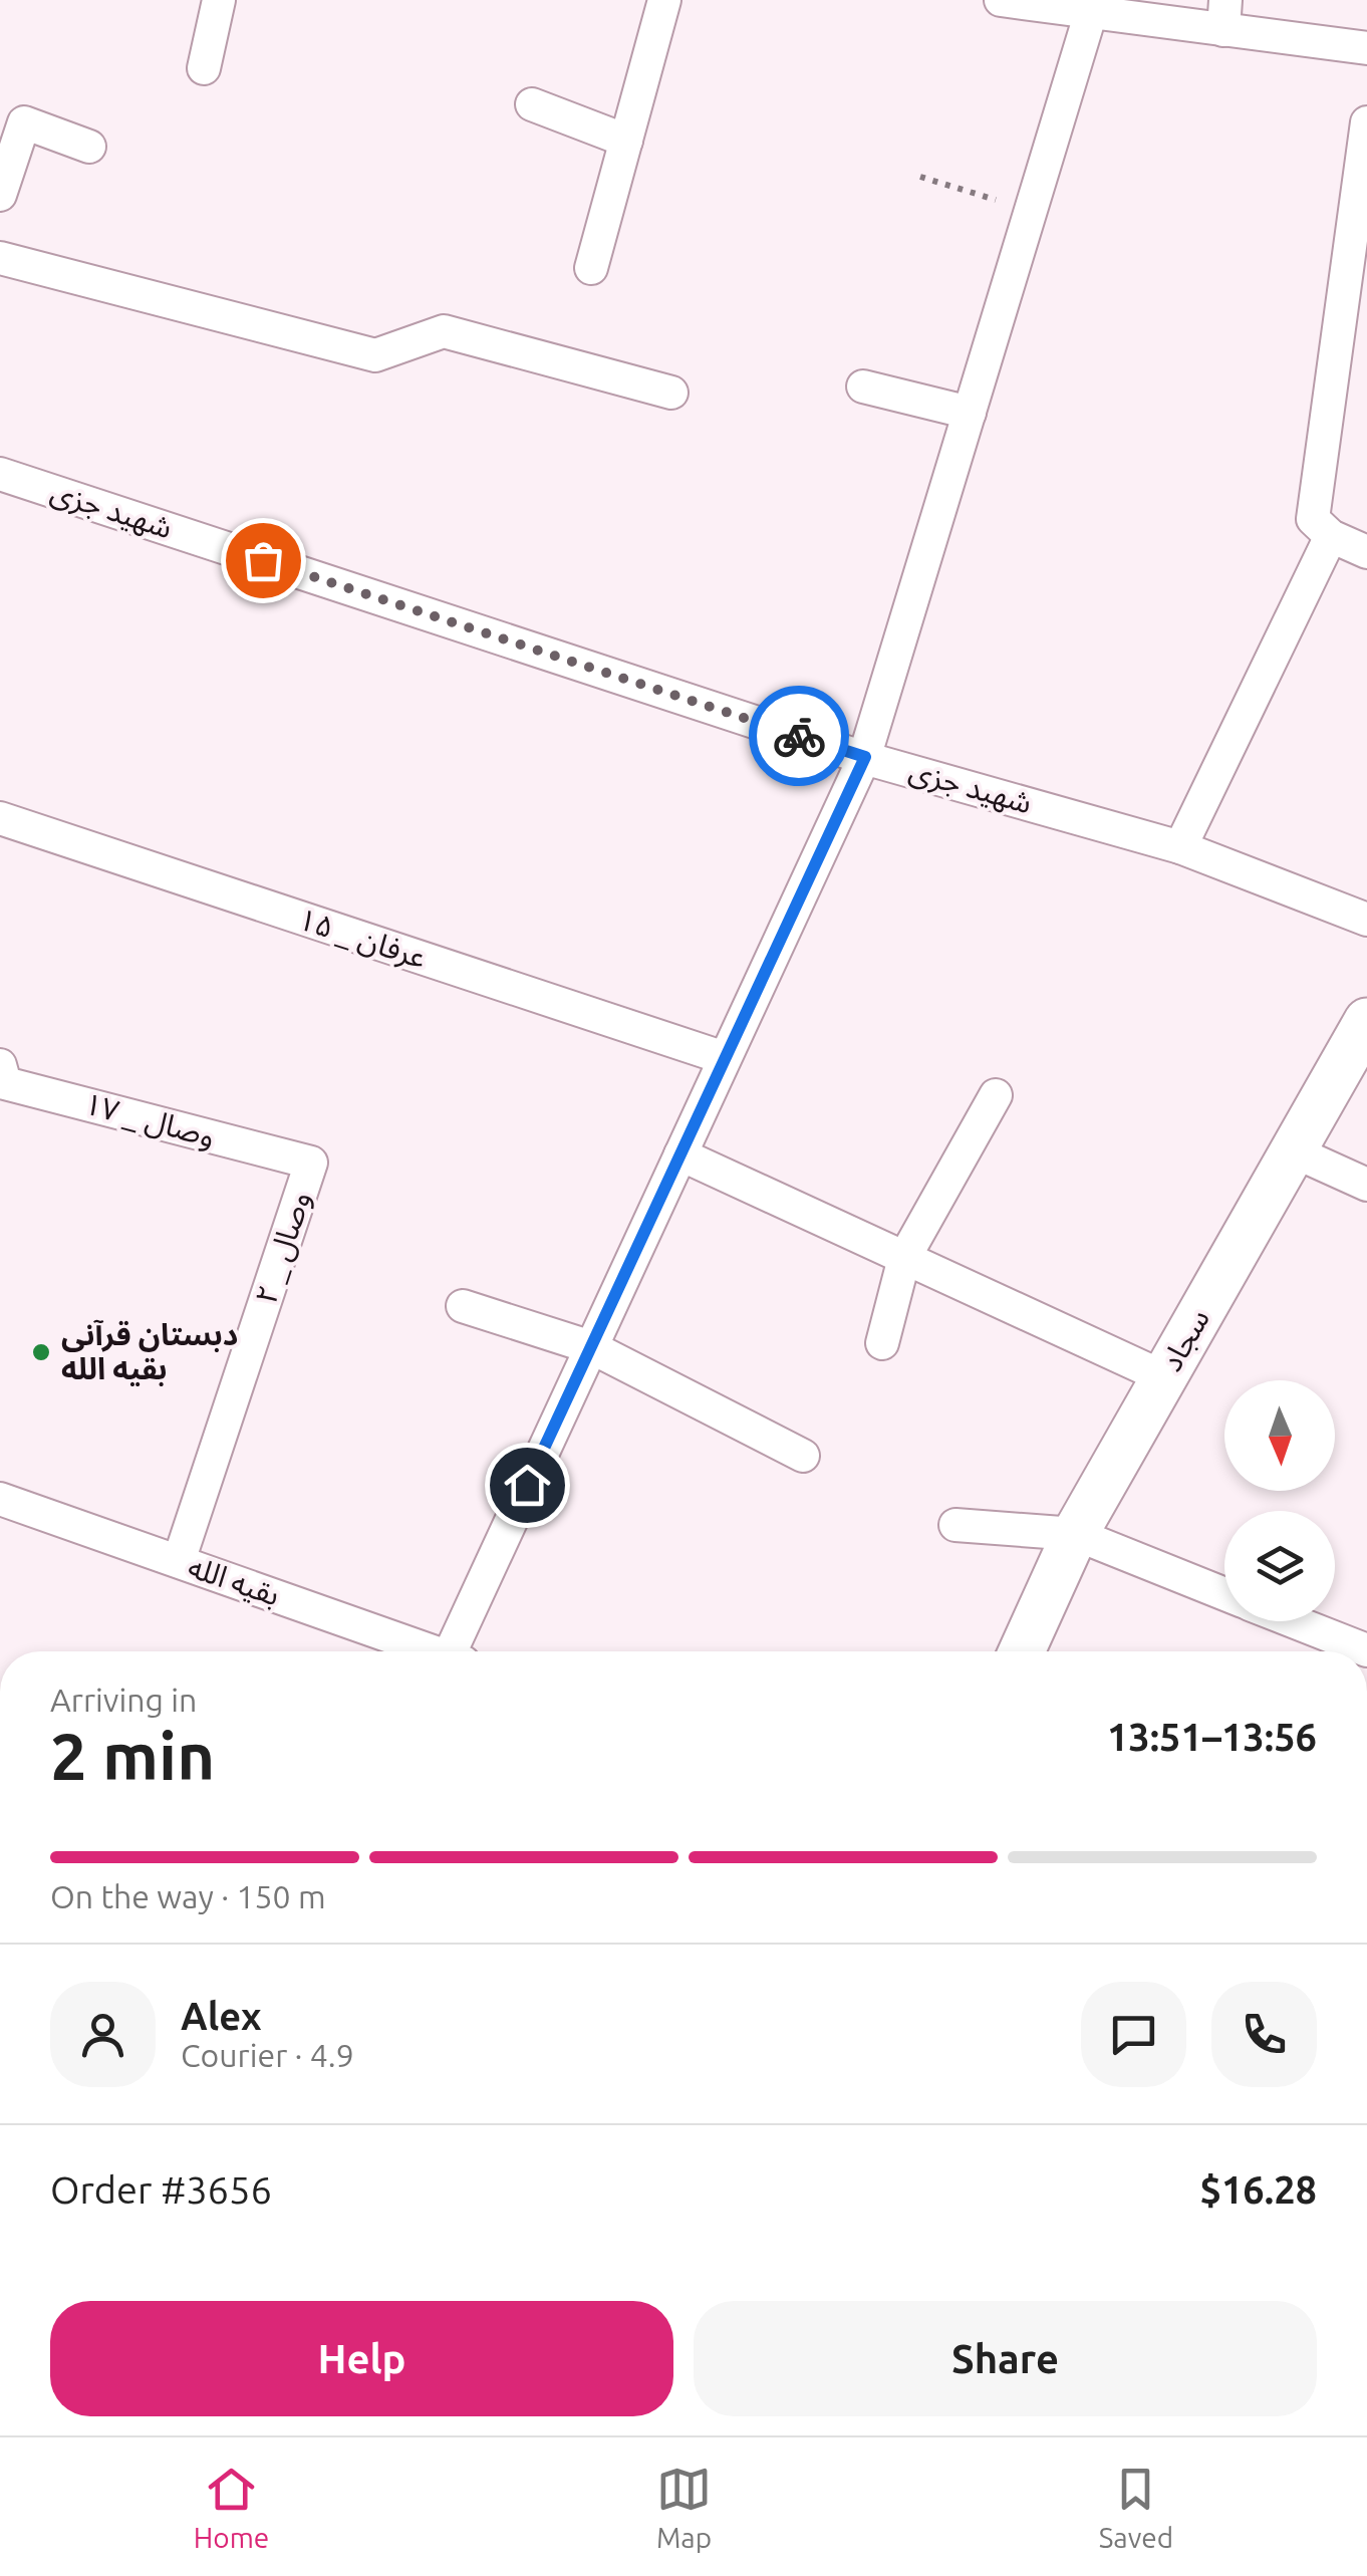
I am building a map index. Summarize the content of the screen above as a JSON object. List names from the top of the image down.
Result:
{
  "streets": {
    "street": [
      "شهید جزی",
      "عرفان _ ۱۵",
      "وصال _ ۱۷",
      "وصال _ ۲",
      "سجاد",
      "بقیه الله"
    ]
  },
  "crossings": [
    ["وصال _ ۱۷", "وصال _ ۲"],
    ["وصال _ ۲", "بقیه الله"]
  ],
  "places": ["دبستان قرآنی بقیه الله"],
  "north": "bottom",
  "page": {
    "heading": ["2 min", "Arriving in", "13:51–13:56"],
    "panel": [
      "Alex",
      "Courier · 4.9",
      "Order #3656",
      "$16.28"
    ],
    "bar": "On the way · 150 m",
    "buttons": ["Help", "Share"],
    "tabs": ["Home", "Map", "Saved"]
  }
}
